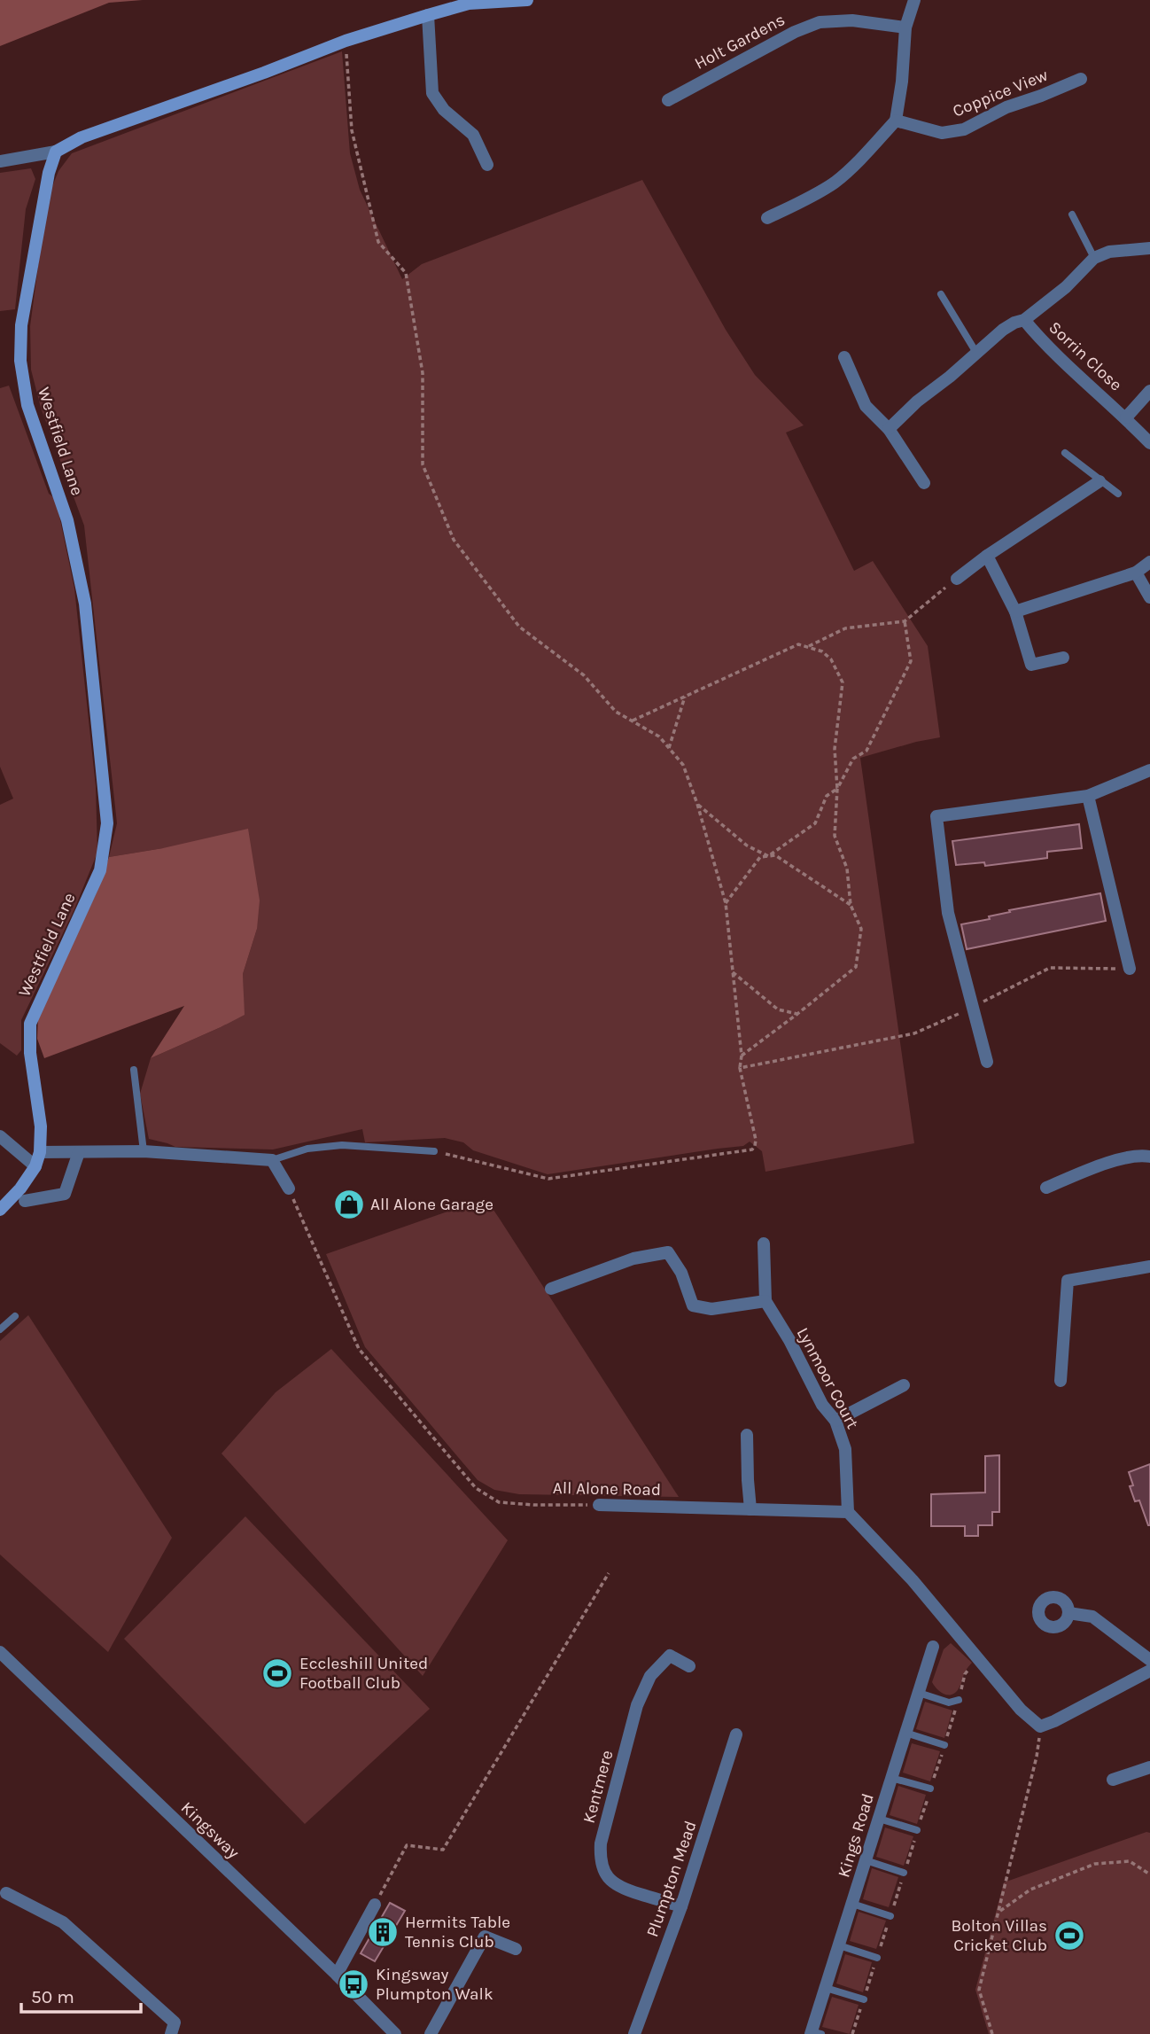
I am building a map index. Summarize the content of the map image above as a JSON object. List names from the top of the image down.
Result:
{
  "streets": {
    "street": [
      "Holt Gardens",
      "Coppice View",
      "Sorrin Close",
      "Westfield Lane",
      "Lynmoor Court",
      "All Alone Road",
      "Kentmere",
      "Kingsway",
      "Kings Road",
      "Plumpton Mead"
    ]
  },
  "crossings": [
    ["Lynmoor Court", "All Alone Road"],
    ["Kentmere", "Plumpton Mead"]
  ],
  "places": {
    "shop": ["All Alone Garage"],
    "sports": ["Eccleshill United Football Club", "Bolton Villas Cricket Club"],
    "building": ["Hermits Table Tennis Club"],
    "bus stop": ["Kingsway Plumpton Walk"]
  },
  "scale_bar": "50 m"
}
